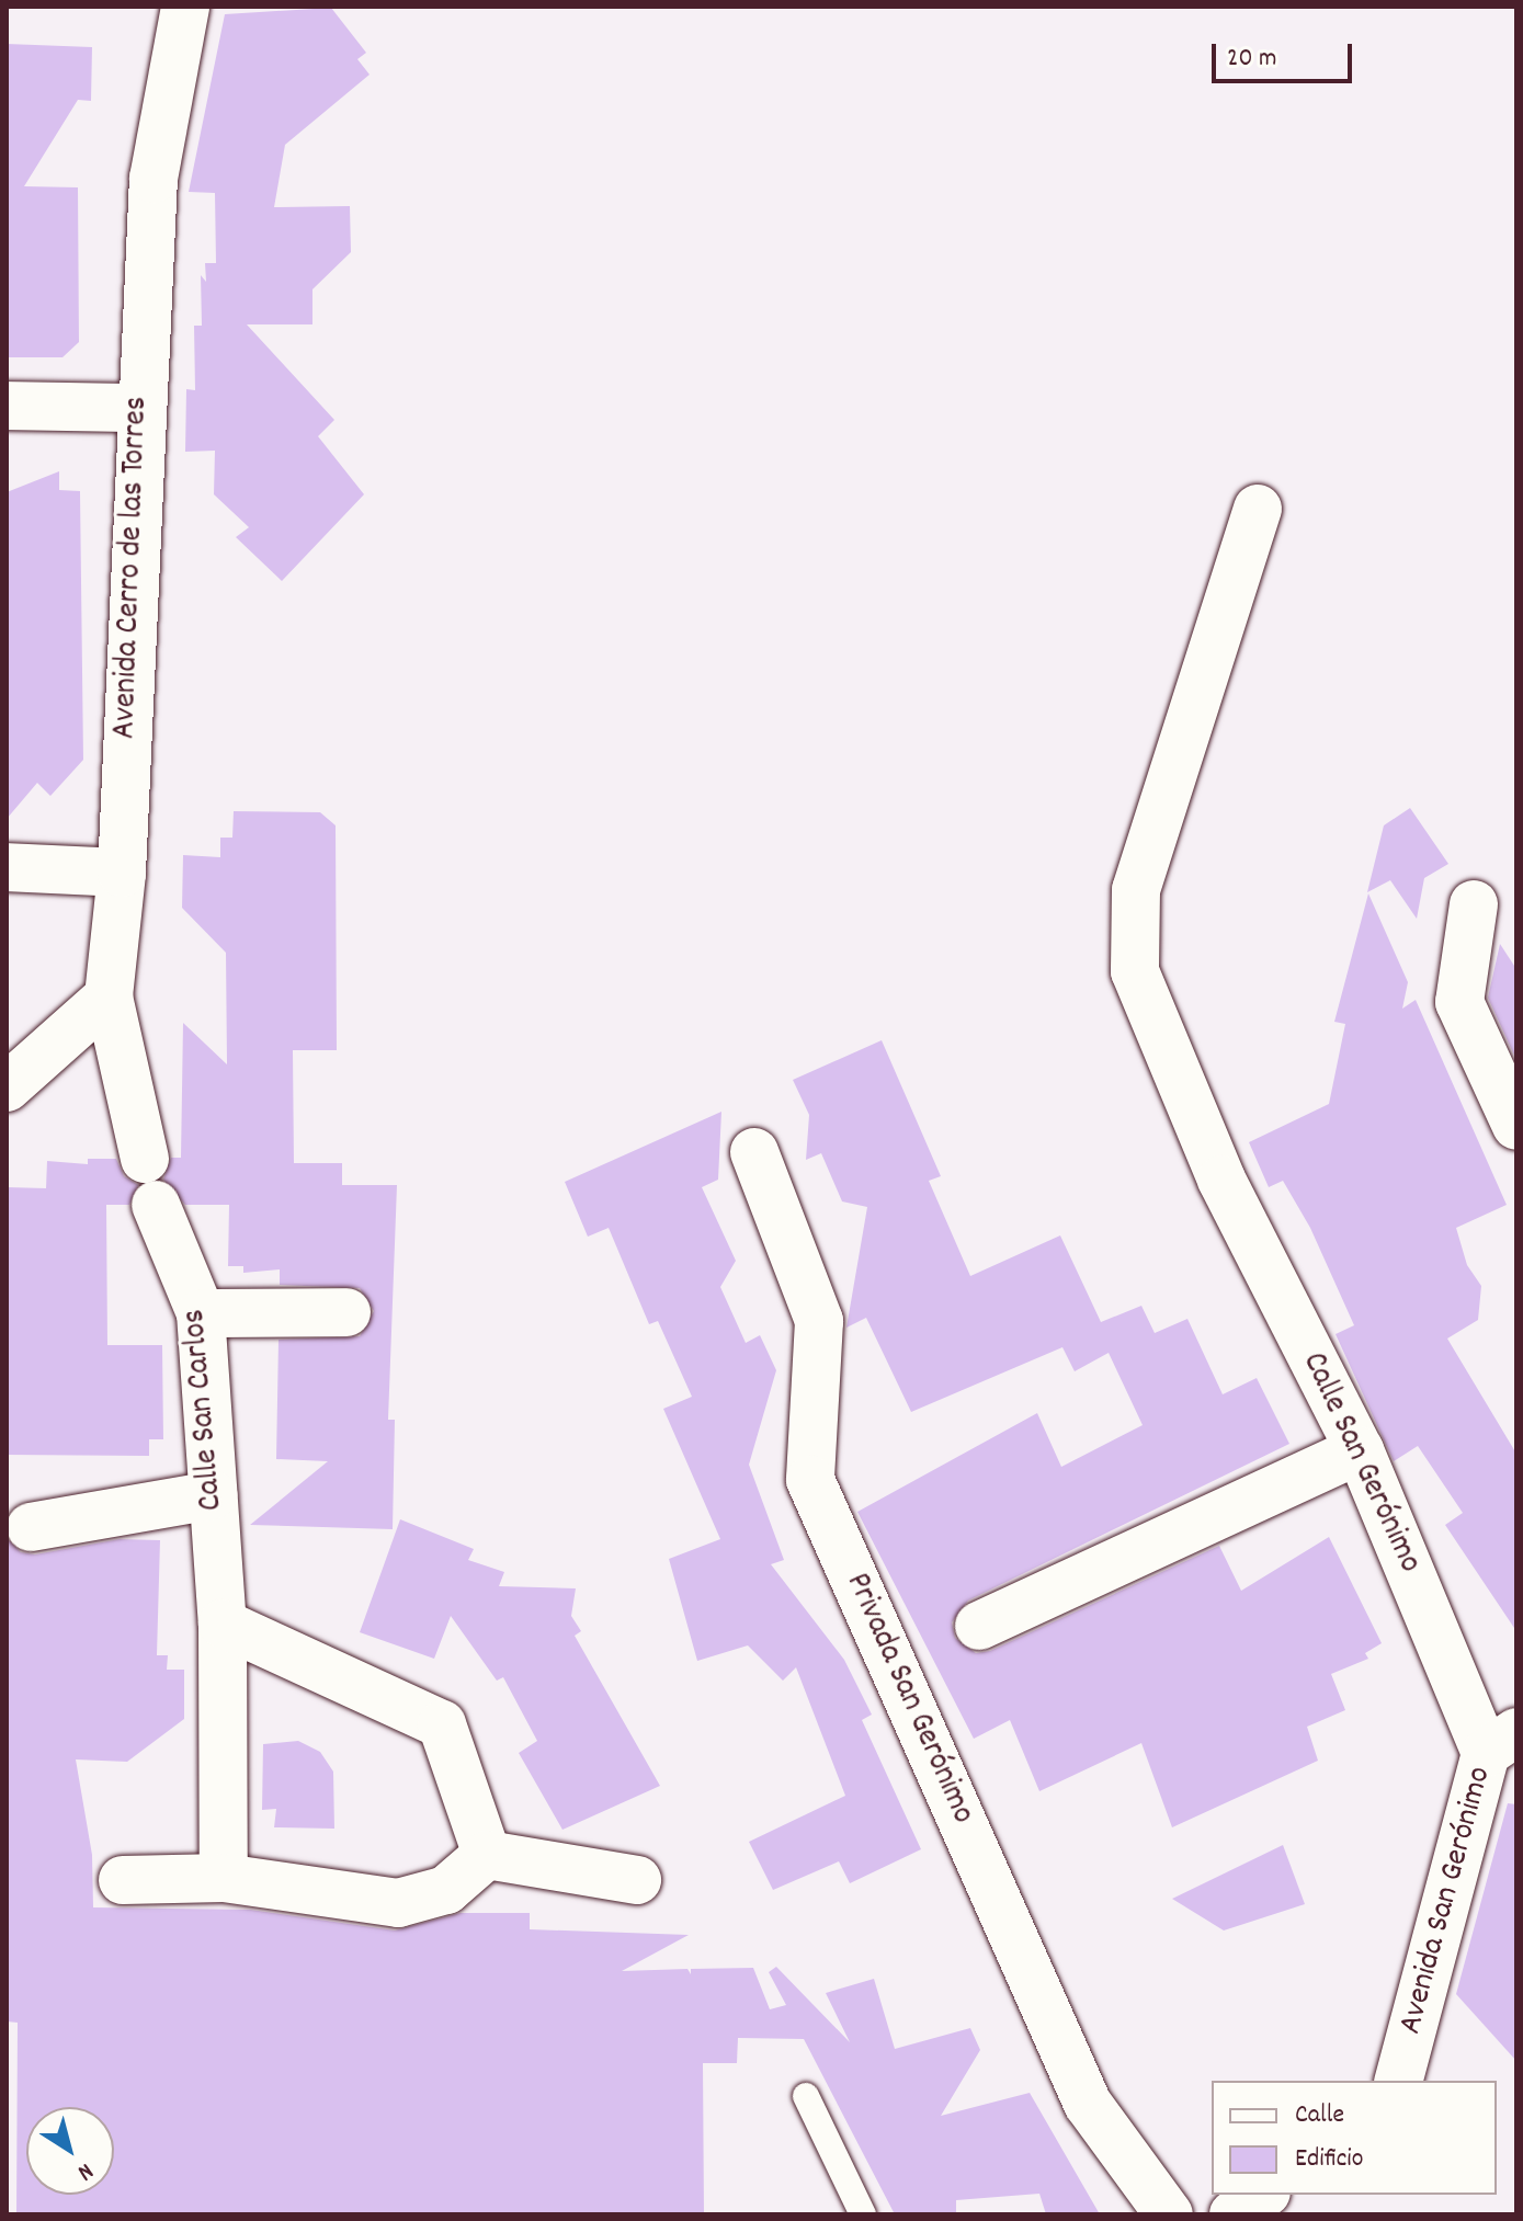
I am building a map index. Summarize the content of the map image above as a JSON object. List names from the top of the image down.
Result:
{
  "streets": {
    "street": [
      "Avenida Cerro de las Torres",
      "Calle San Carlos",
      "Calle San Gerónimo",
      "Privada San Gerónimo",
      "Avenida San Gerónimo"
    ]
  },
  "crossings": [
    ["Calle San Gerónimo", "Avenida San Gerónimo"]
  ],
  "legend": ["Calle", "Edificio"],
  "scale_bar": "20 m",
  "north": "bottom right"
}
